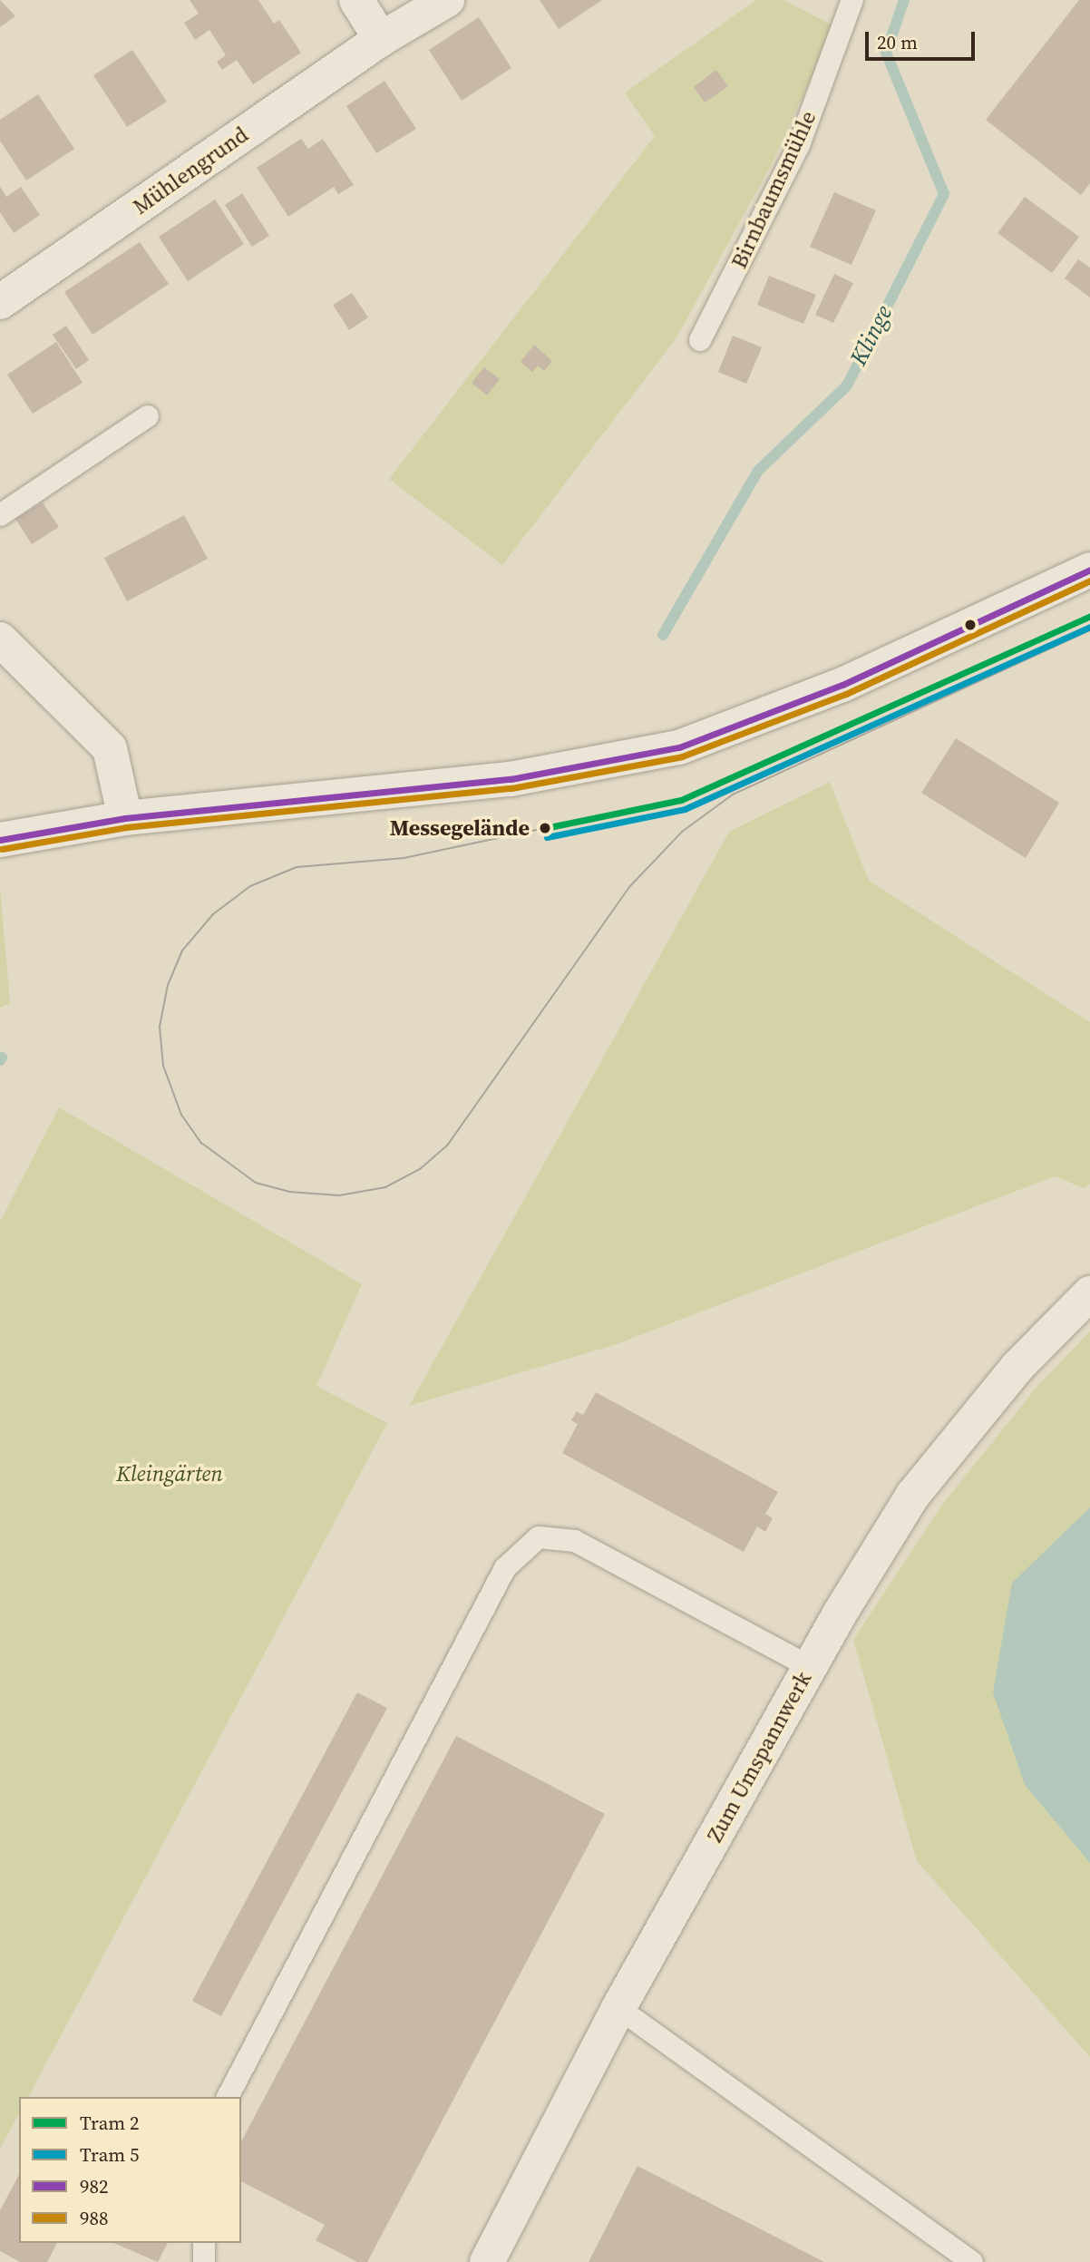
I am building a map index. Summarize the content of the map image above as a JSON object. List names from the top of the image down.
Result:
{
  "streets": {
    "street": ["Mühlengrund", "Zum Umspannwerk"],
    "lane": ["Birnbaumsmühle"]
  },
  "water": ["Klinge"],
  "parks": ["Kleingärten"],
  "places": ["Messegelände"],
  "lines": [
    "transit line 982",
    "transit line 988",
    "tram line 2",
    "tram line 5"
  ],
  "legend": [
    "Tram 2",
    "Tram 5",
    "982",
    "988"
  ],
  "scale_bar": "20 m"
}
